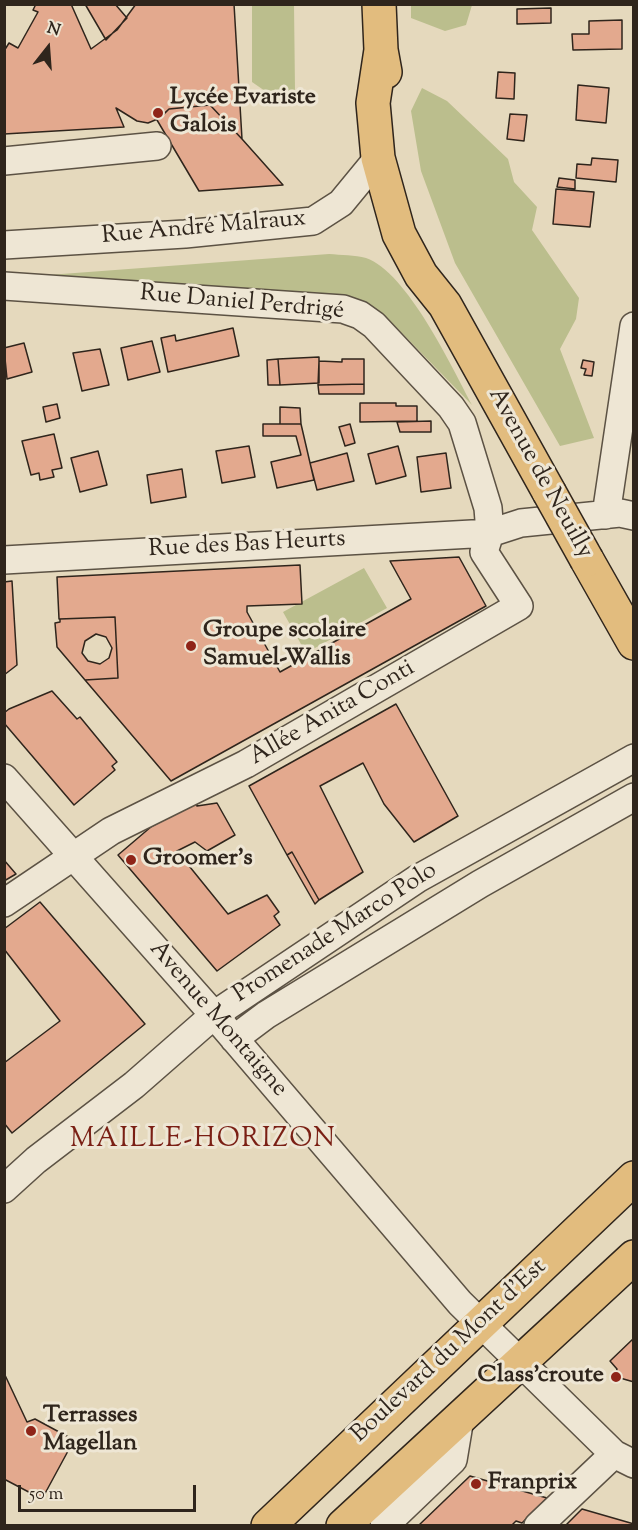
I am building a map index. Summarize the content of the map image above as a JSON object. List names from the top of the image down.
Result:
{
  "streets": {
    "main road": ["Avenue de Neuilly", "Boulevard du Mont d'Est"],
    "street": [
      "Rue André Malraux",
      "Rue Daniel Perdrigé",
      "Rue des Bas Heurts",
      "Allée Anita Conti",
      "Promenade Marco Polo",
      "Avenue Montaigne"
    ]
  },
  "crossings": [
    ["Rue André Malraux", "Avenue de Neuilly"],
    ["Rue Daniel Perdrigé", "Rue des Bas Heurts"],
    ["Rue Daniel Perdrigé", "Allée Anita Conti"],
    ["Rue des Bas Heurts", "Allée Anita Conti"],
    ["Allée Anita Conti", "Avenue Montaigne"],
    ["Promenade Marco Polo", "Avenue Montaigne"],
    ["Avenue Montaigne", "Boulevard du Mont d'Est"]
  ],
  "districts": ["MAILLE-HORIZON"],
  "places": [
    "Lycée Evariste Galois",
    "Groupe scolaire Samuel-Wallis",
    "Groomer's",
    "Class'croute",
    "Terrasses Magellan",
    "Franprix"
  ],
  "scale_bar": "50 m",
  "north": "top"
}
